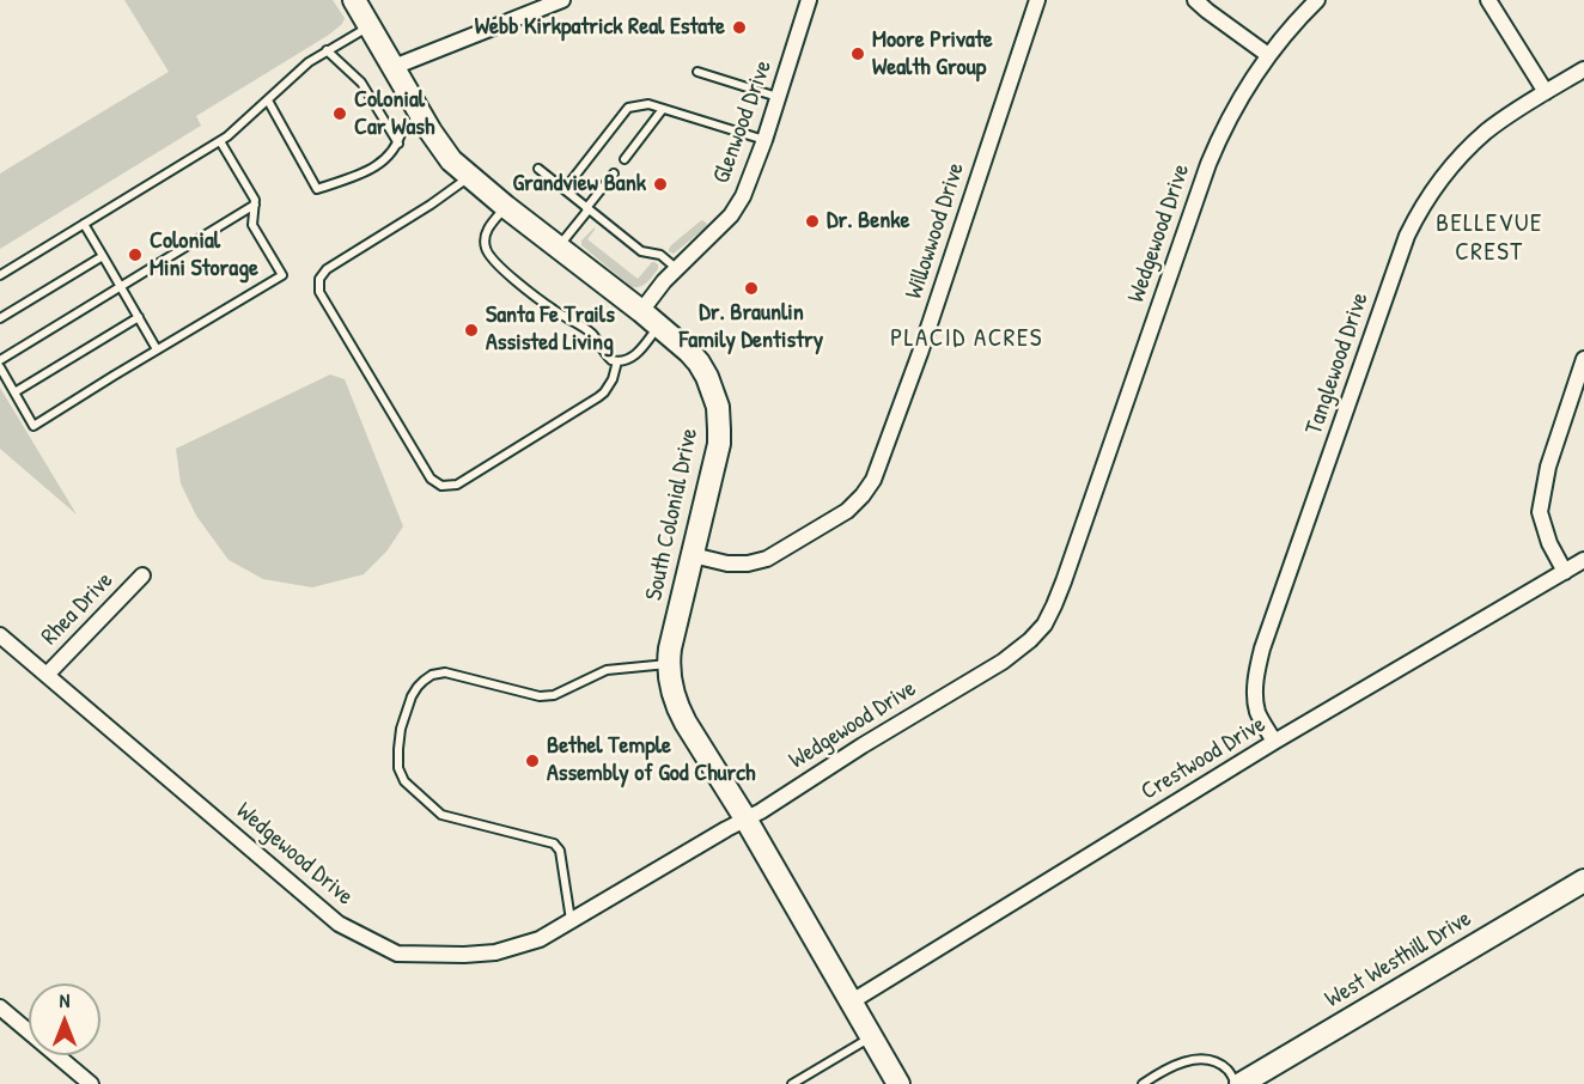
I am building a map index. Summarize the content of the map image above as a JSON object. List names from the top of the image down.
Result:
{
  "streets": {
    "street": [
      "Glenwood Drive",
      "Willowwood Drive",
      "Wedgewood Drive",
      "Tanglewood Drive",
      "South Colonial Drive",
      "Rhea Drive",
      "Crestwood Drive",
      "West Westhill Drive"
    ]
  },
  "crossings": [
    ["Glenwood Drive", "South Colonial Drive"],
    ["Willowwood Drive", "South Colonial Drive"],
    ["Wedgewood Drive", "South Colonial Drive"],
    ["Wedgewood Drive", "Rhea Drive"],
    ["Tanglewood Drive", "Crestwood Drive"],
    ["South Colonial Drive", "Crestwood Drive"]
  ],
  "districts": ["BELLEVUE CREST", "PLACID ACRES"],
  "places": [
    "Webb Kirkpatrick Real Estate",
    "Moore Private Wealth Group",
    "Colonial Car Wash",
    "Grandview Bank",
    "Dr. Benke",
    "Colonial Mini Storage",
    "Dr. Braunlin Family Dentistry",
    "Santa Fe Trails Assisted Living",
    "Bethel Temple Assembly of God Church"
  ],
  "north": "top"
}
